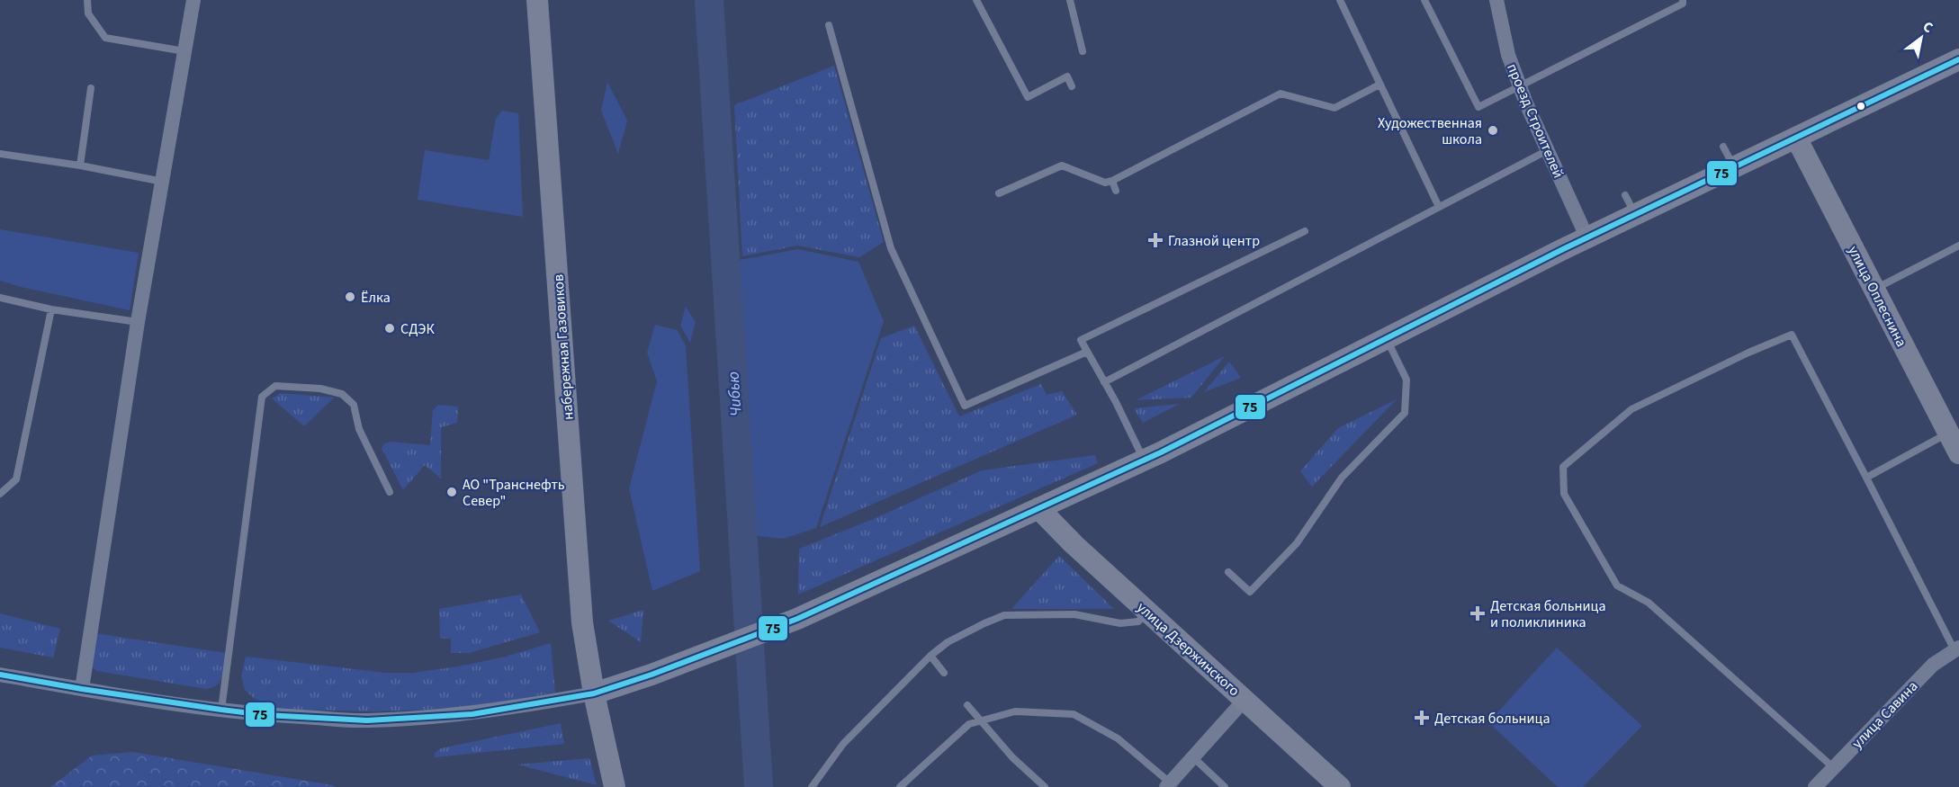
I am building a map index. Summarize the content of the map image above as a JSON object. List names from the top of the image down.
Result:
{
  "streets": {
    "main road": ["улица Оплеснина", "набережная Газовиков", "улица Дзержинского"],
    "street": ["проезд Строителей", "улица Савина"]
  },
  "water": ["Чибью"],
  "places": {
    "other": [
      "Художественная школа",
      "Ёлка",
      "СДЭК",
      "АО \"Транснефть Север\""
    ],
    "health": ["Глазной центр", "Детская больница и поликлиника", "Детская больница"]
  },
  "lines": ["transit line 75"],
  "north": "top right"
}
